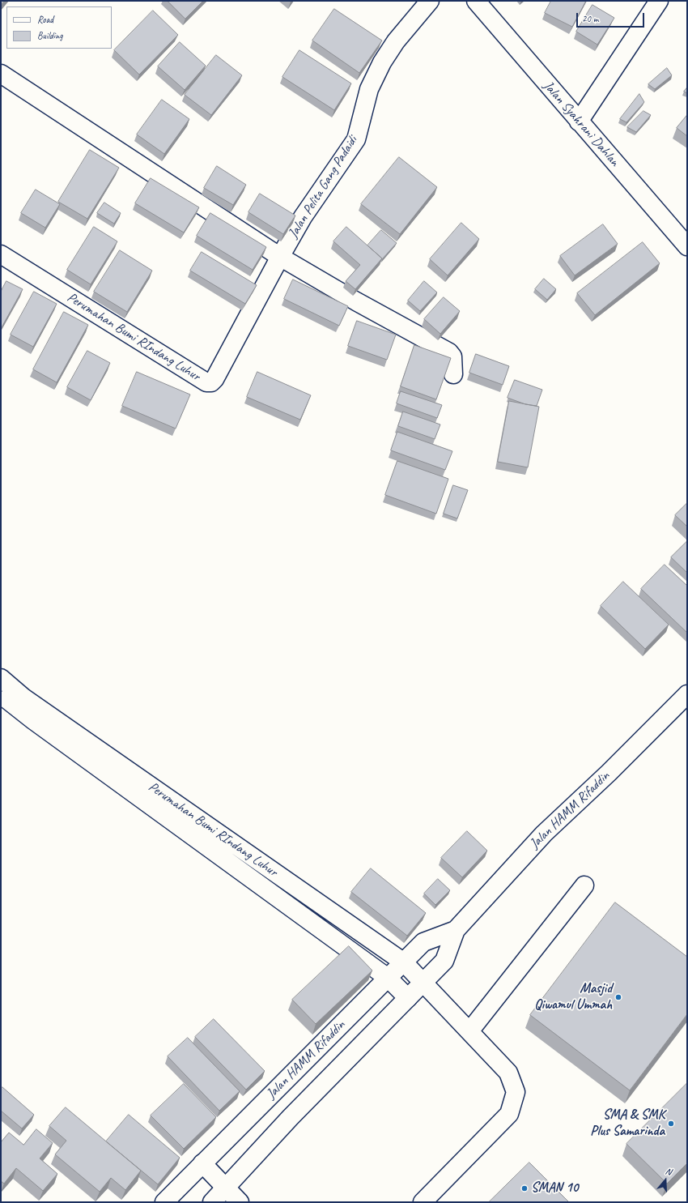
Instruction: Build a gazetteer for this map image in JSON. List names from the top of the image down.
{
  "streets": {
    "street": [
      "Jalan Syahrani Dahlan",
      "Jalan Pelita Gang Padaidi",
      "Perumahan Bumi RIndang Luhur",
      "Jalan HAMM Rifaddin"
    ]
  },
  "crossings": [
    ["Jalan Pelita Gang Padaidi", "Perumahan Bumi RIndang Luhur"],
    ["Perumahan Bumi RIndang Luhur", "Jalan HAMM Rifaddin"]
  ],
  "places": ["Masjid Qiwamul Ummah", "SMA & SMK Plus Samarinda", "SMAN 10"],
  "legend": ["Road", "Building"],
  "scale_bar": "20 m",
  "north": "top"
}
